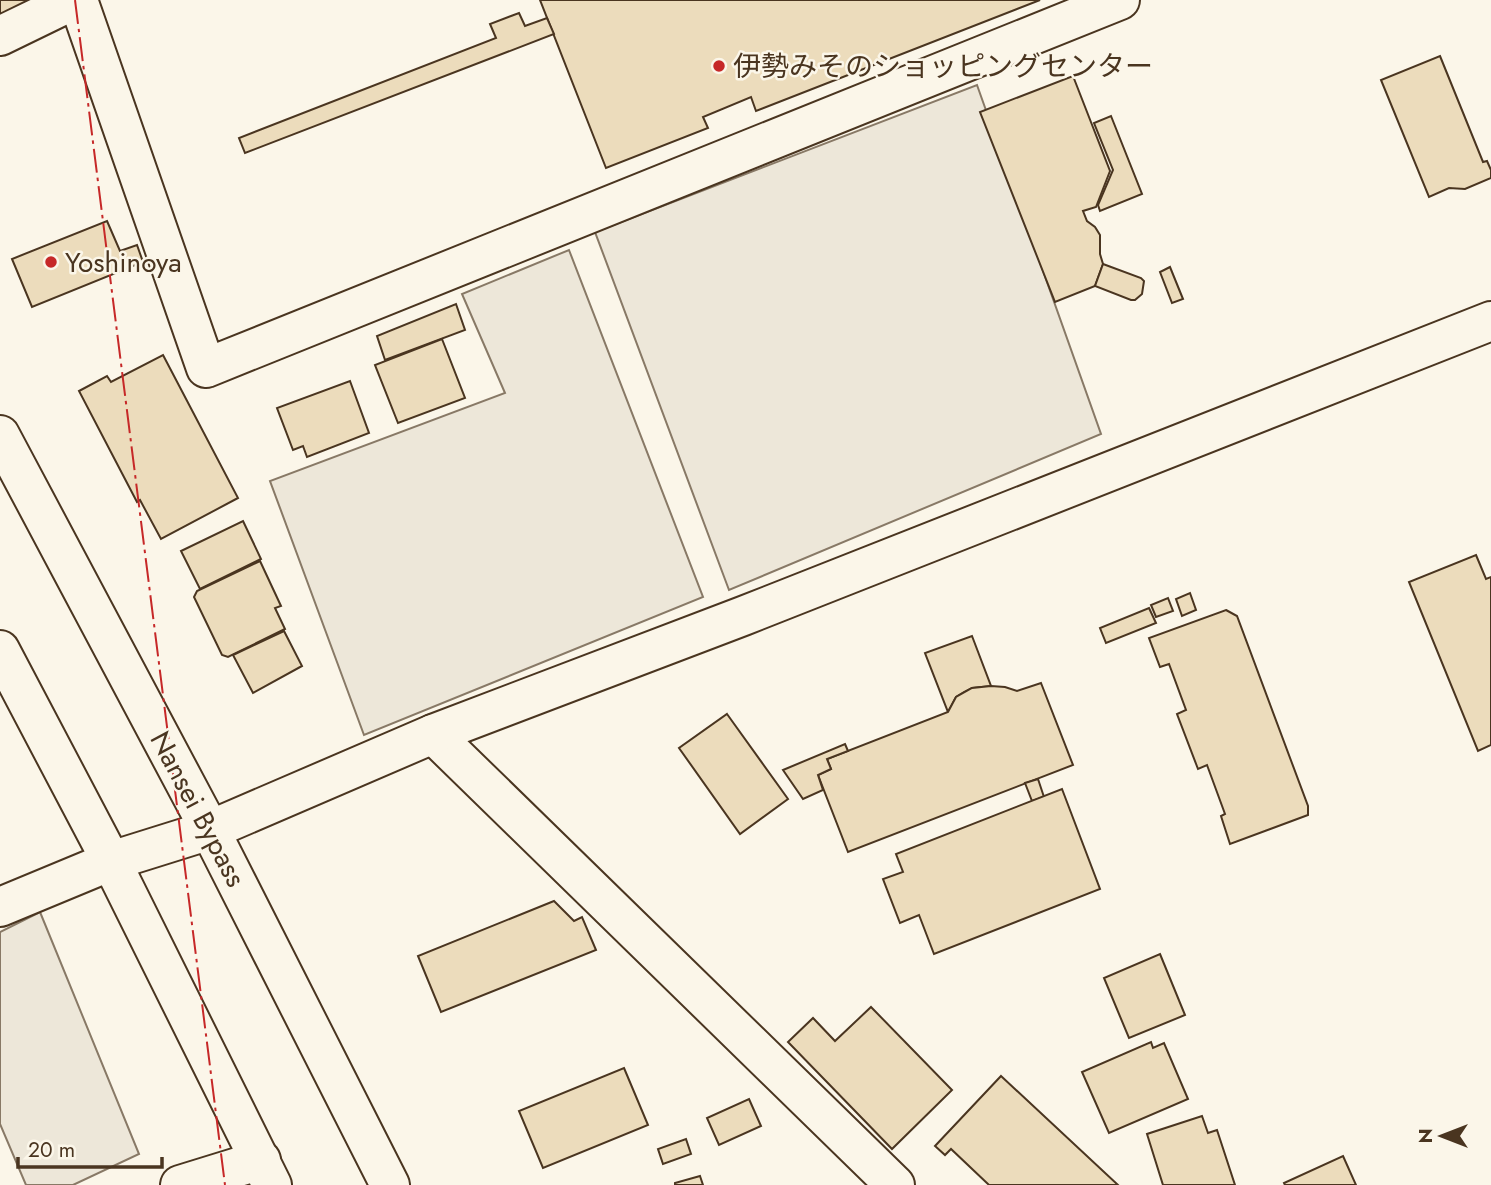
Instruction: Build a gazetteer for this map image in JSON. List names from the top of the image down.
{
  "streets": {
    "main road": ["Nansei Bypass"]
  },
  "places": ["伊勢みそのショッピングセンター", "Yoshinoya"],
  "scale_bar": "20 m",
  "north": "left"
}
